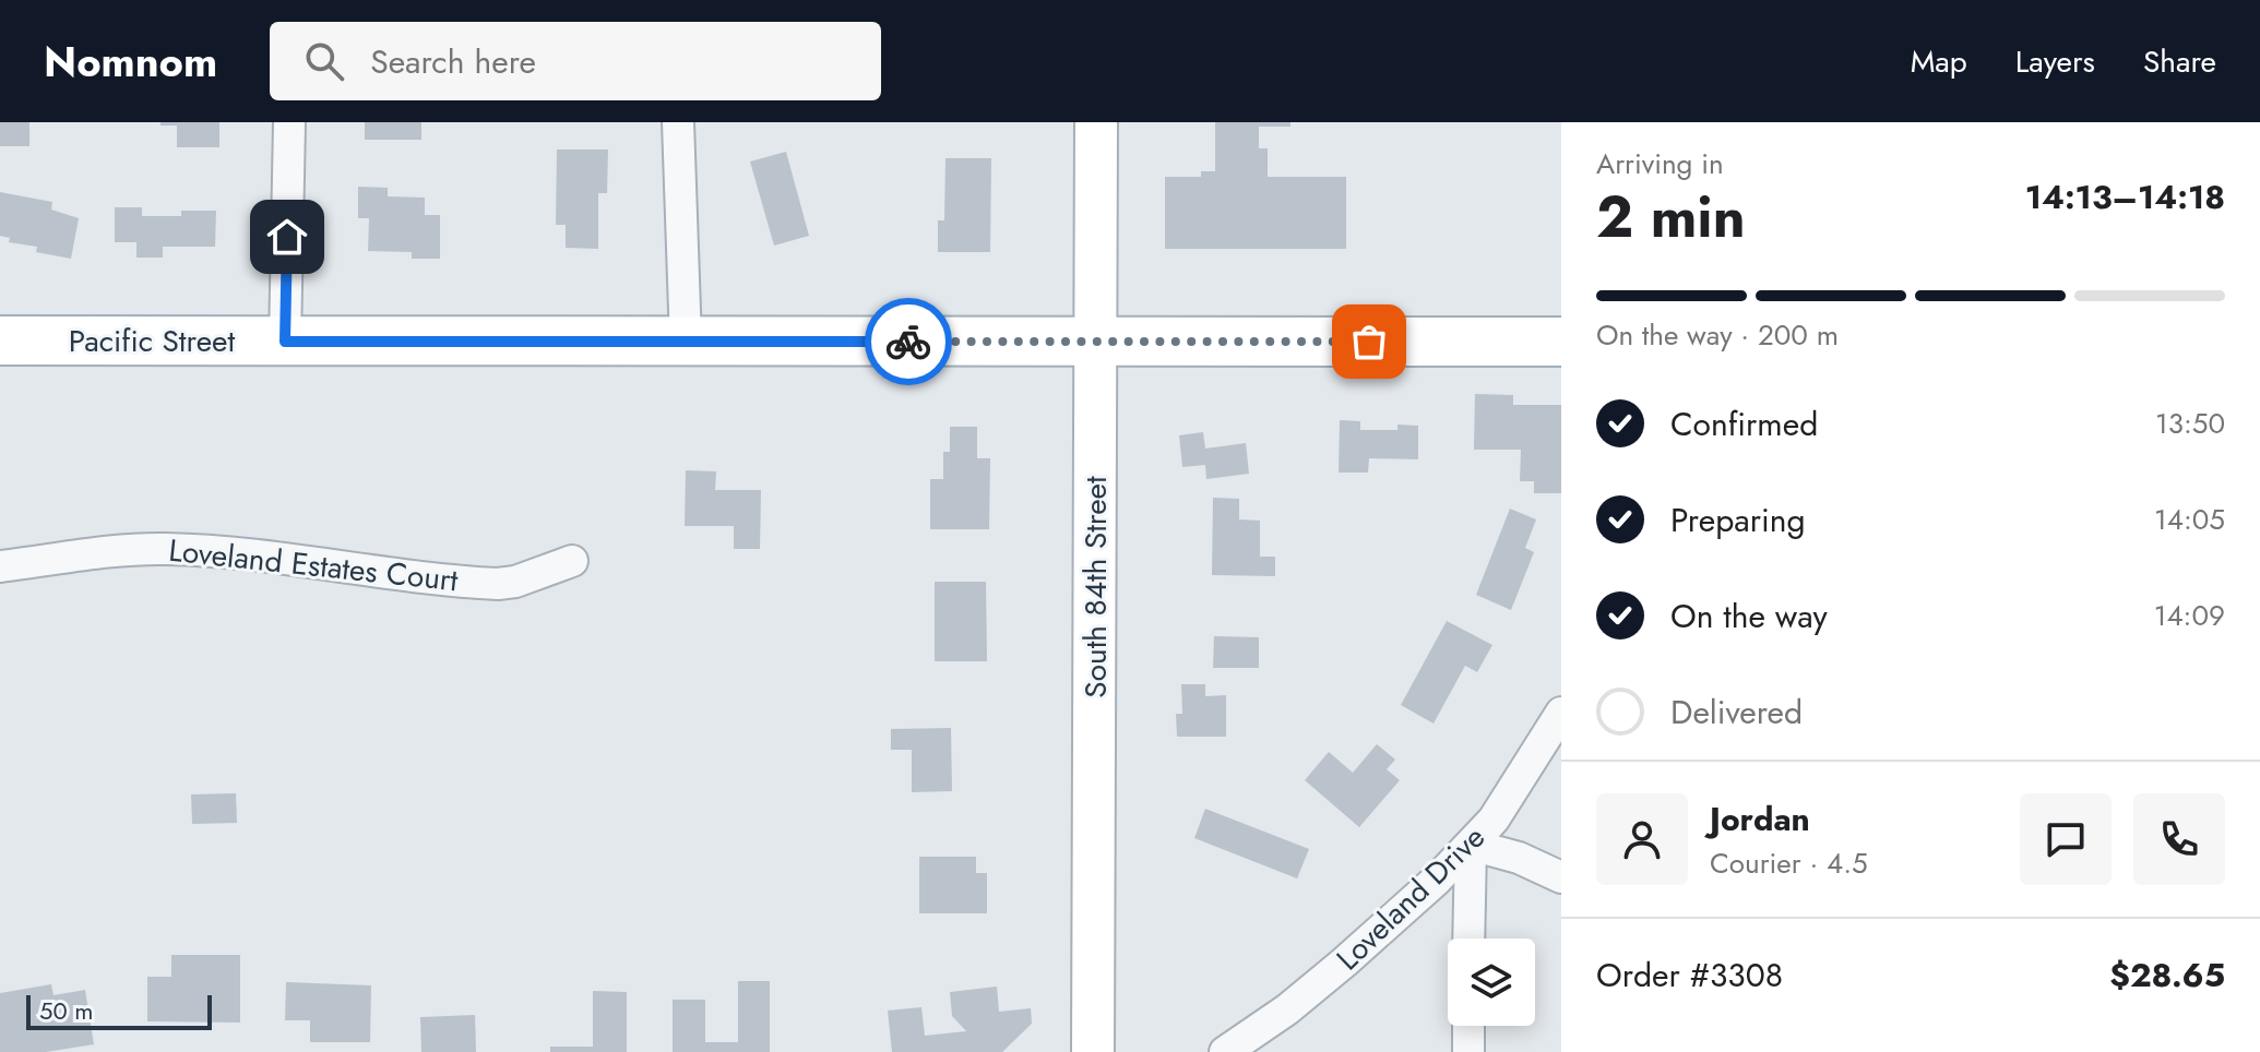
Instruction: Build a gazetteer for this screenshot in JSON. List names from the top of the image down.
{
  "streets": {
    "main road": ["Pacific Street", "South 84th Street"],
    "street": ["Loveland Estates Court", "Loveland Drive"]
  },
  "crossings": [
    ["Pacific Street", "South 84th Street"]
  ],
  "scale_bar": "50 m",
  "page": {
    "header": "Nomnom",
    "search": "Search here",
    "nav": ["Map", "Layers", "Share"],
    "heading": ["2 min", "Arriving in", "14:13–14:18"],
    "panel": [
      "Jordan",
      "Courier · 4.5",
      "Order #3308",
      "$28.65"
    ],
    "bar": "On the way · 200 m",
    "list": [
      ["Confirmed", "13:50"],
      ["Preparing", "14:05"],
      ["On the way", "14:09"],
      "Delivered"
    ],
    "scale": "50 m"
  }
}
